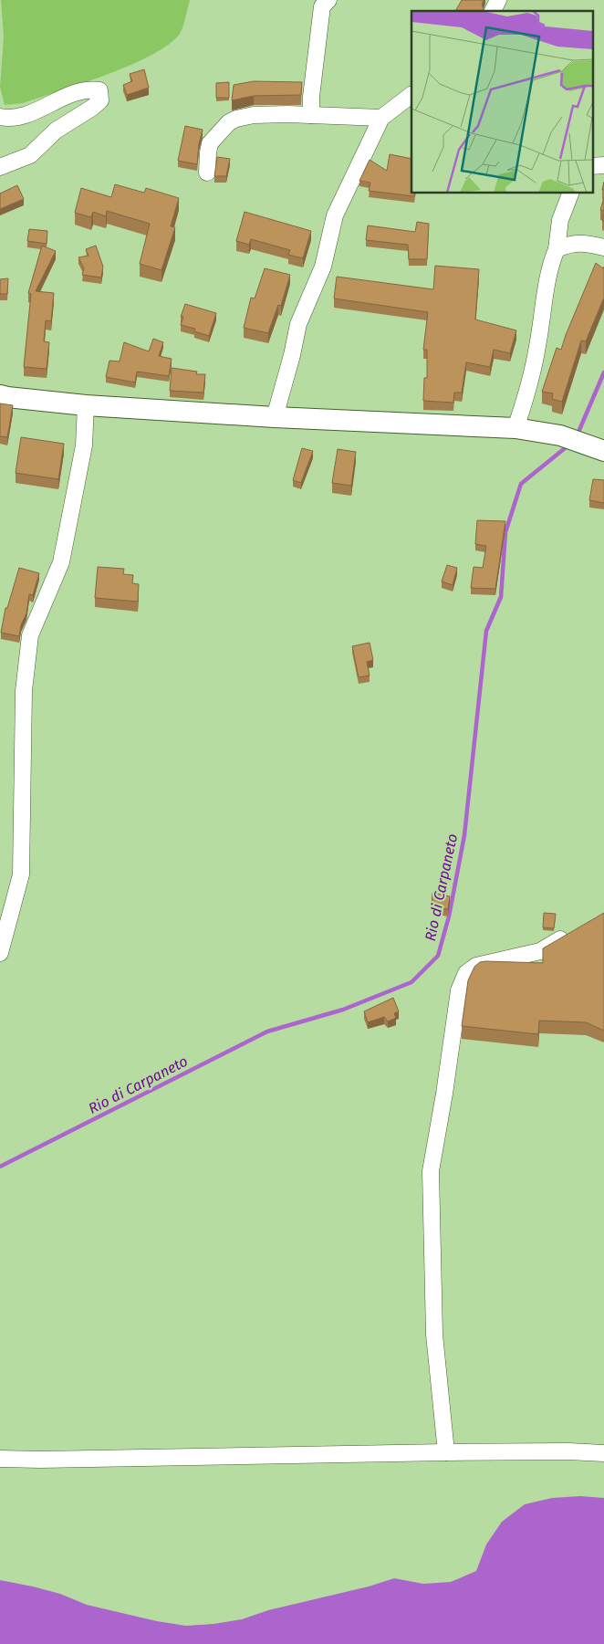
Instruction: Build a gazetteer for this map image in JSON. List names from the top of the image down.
{
  "water": ["Rio di Carpaneto"]
}
